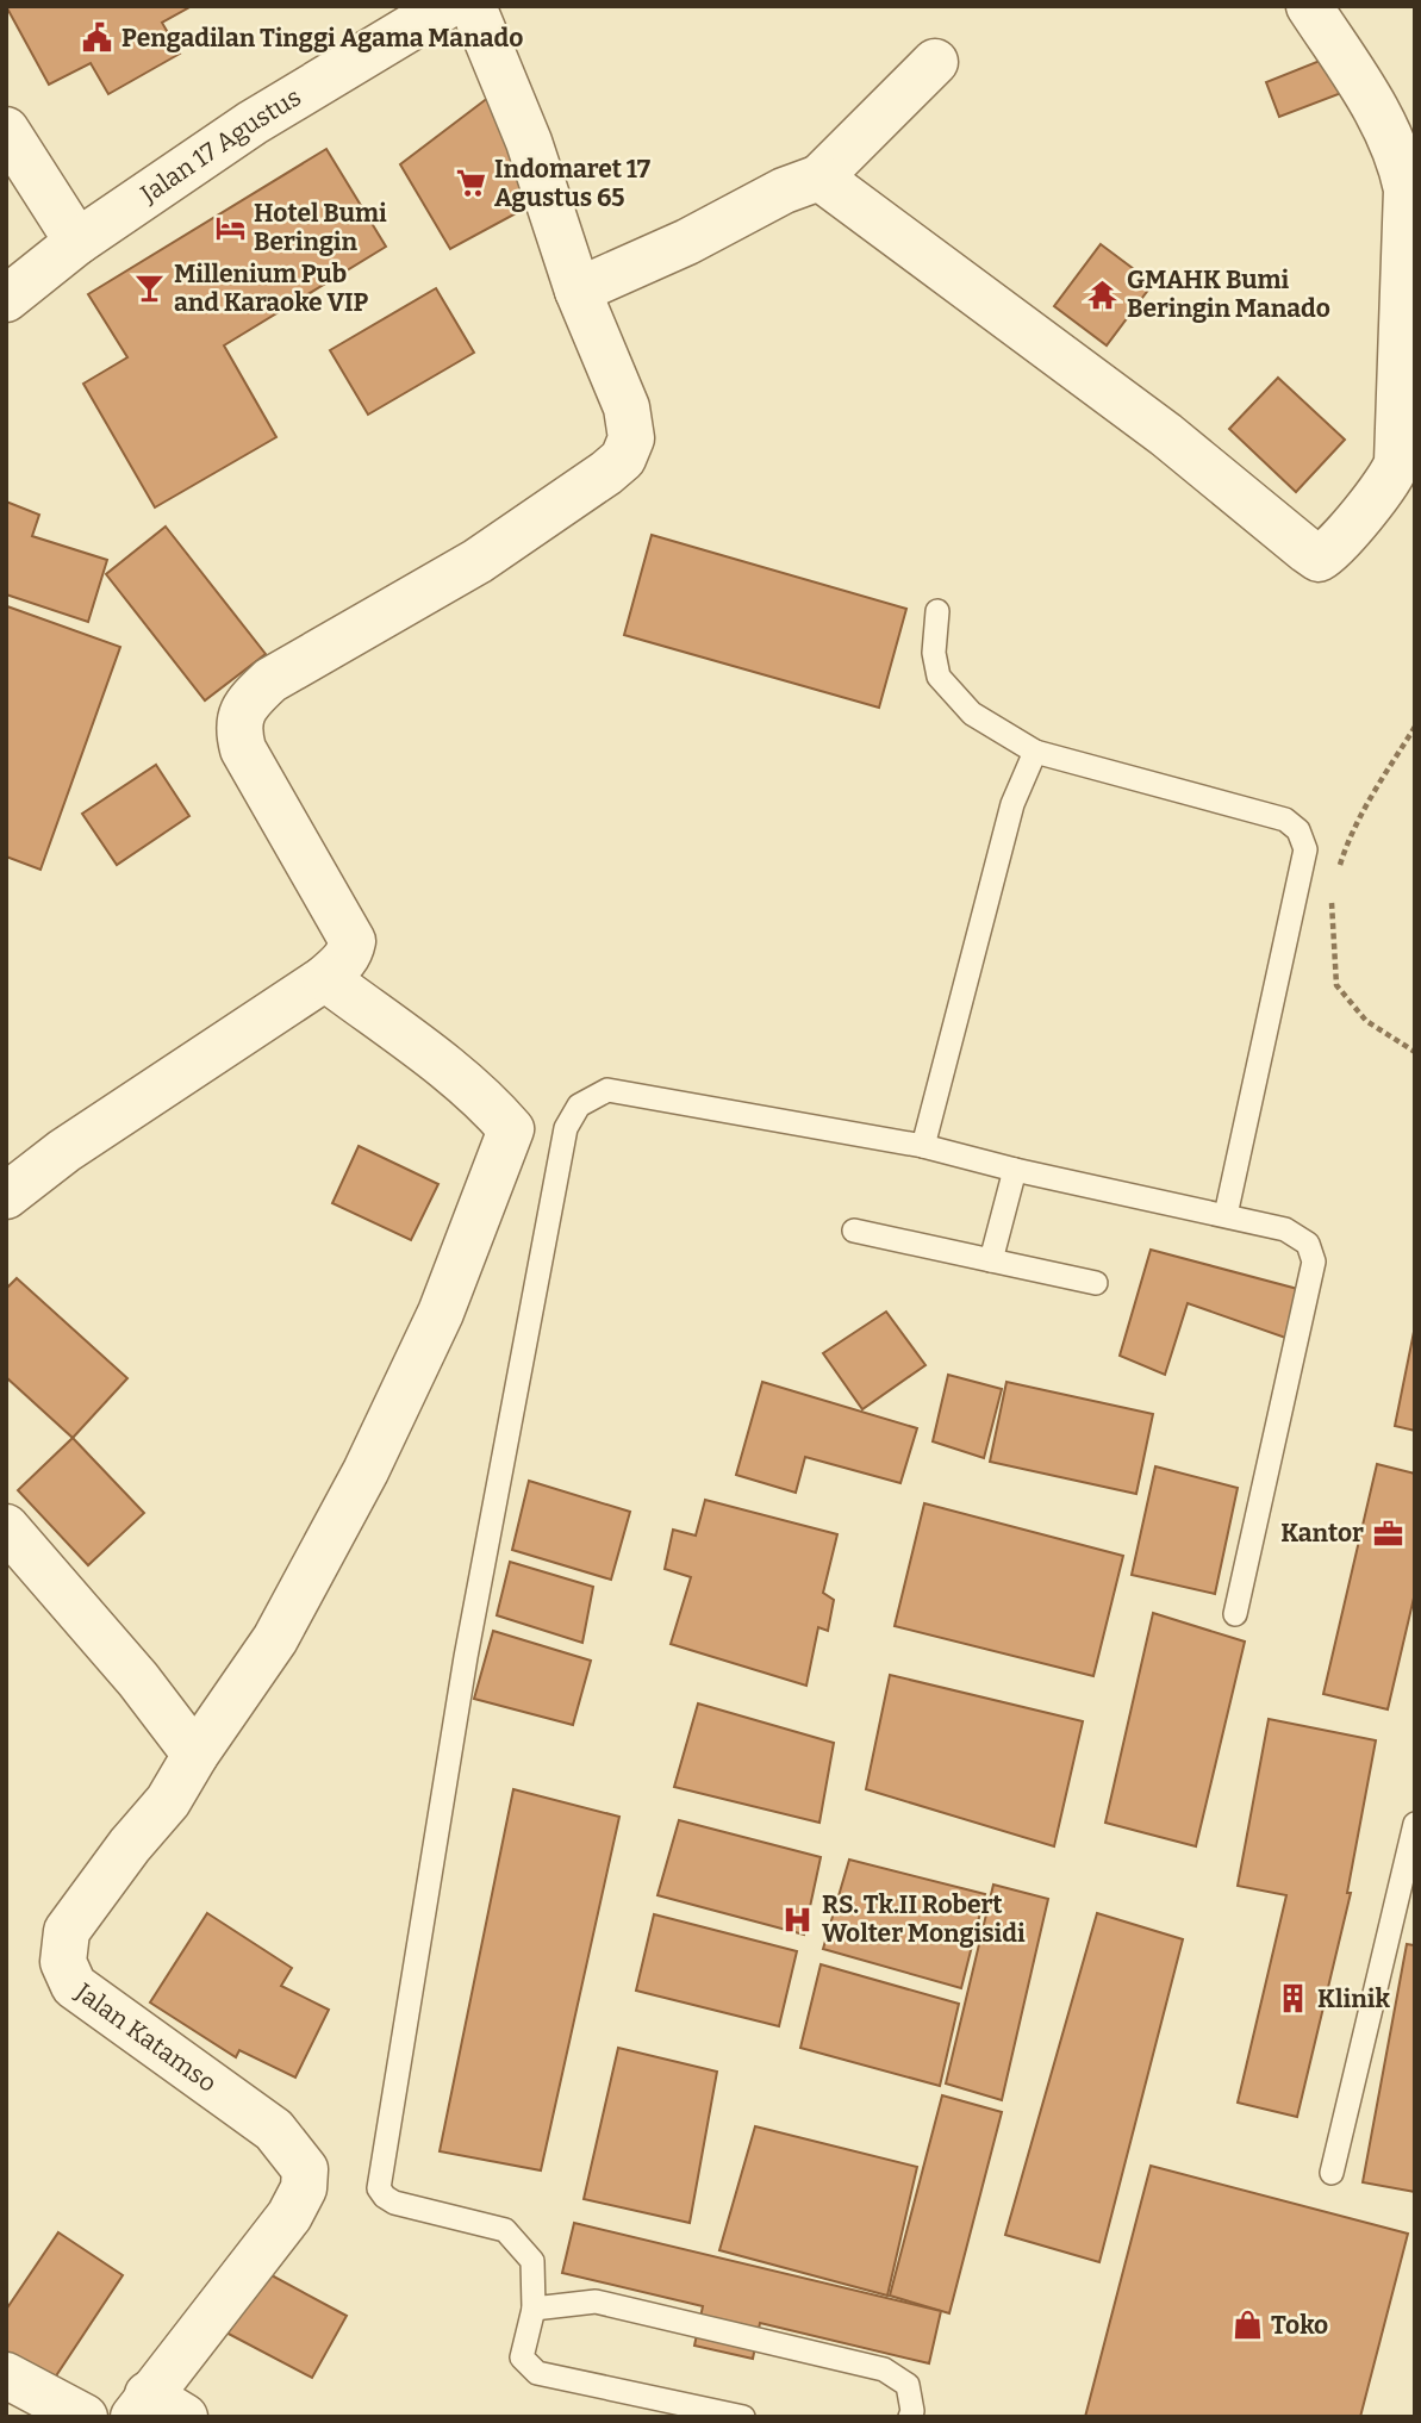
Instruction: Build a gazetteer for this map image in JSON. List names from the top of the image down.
{
  "streets": {
    "street": ["Jalan 17 Agustus", "Jalan Katamso"]
  },
  "places": {
    "public building": ["Pengadilan Tinggi Agama Manado"],
    "supermarket": ["Indomaret 17 Agustus 65"],
    "hotel": ["Hotel Bumi Beringin"],
    "bar": ["Millenium Pub and Karaoke VIP"],
    "temple": ["GMAHK Bumi Beringin Manado"],
    "office": ["Kantor"],
    "hospital": ["RS. Tk.II Robert Wolter Mongisidi"],
    "building": ["Klinik"],
    "shop": ["Toko"]
  }
}
